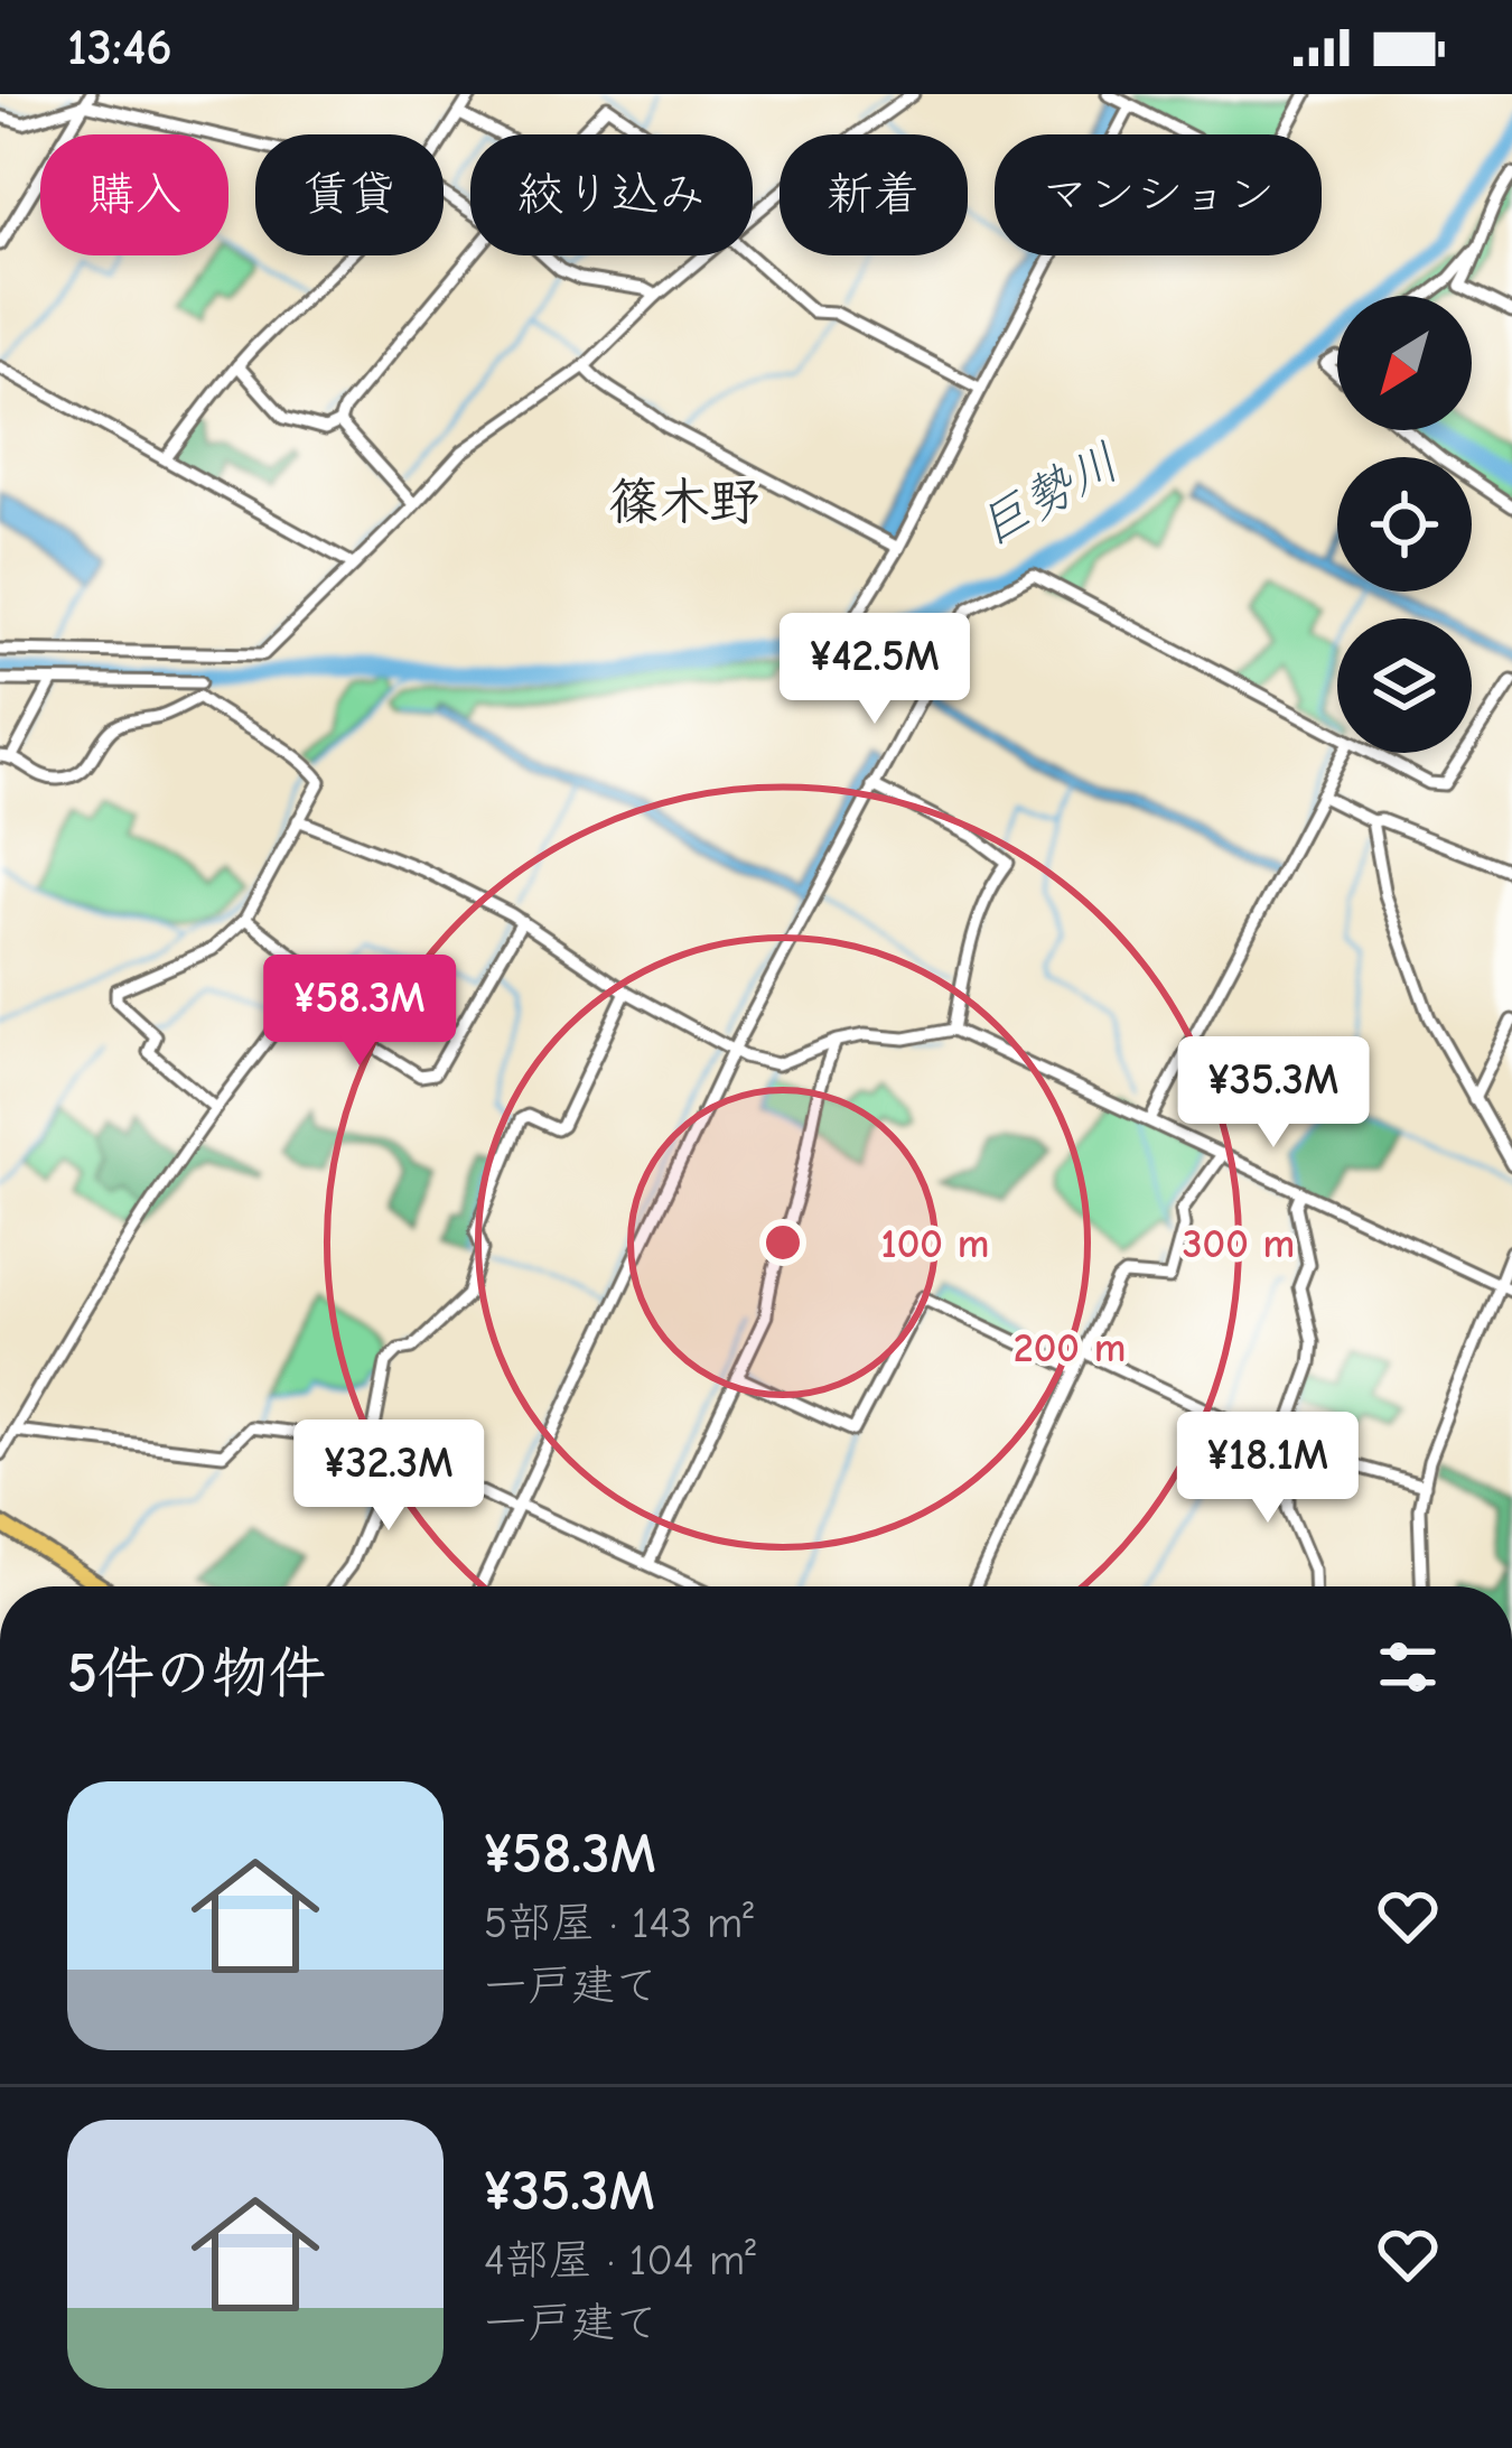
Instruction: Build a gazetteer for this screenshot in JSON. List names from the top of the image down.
{
  "districts": ["篠木野"],
  "water": ["巨勢川"],
  "north": "bottom left",
  "page": {
    "status": "13:46",
    "chip": [
      "購入",
      "賃貸",
      "絞り込み",
      "新着",
      "マンション"
    ],
    "price": [
      "¥42.5M",
      "¥58.3M",
      "¥35.3M",
      "¥18.1M",
      "¥32.3M"
    ],
    "heading": "5件の物件",
    "list": [
      {
        "name": "¥58.3M",
        "note": "5部屋 · 143 m² · 一戸建て"
      },
      {
        "name": "¥35.3M",
        "note": "4部屋 · 104 m² · 一戸建て"
      }
    ]
  },
  "rings": ["100 m", "300 m", "200 m"]
}
